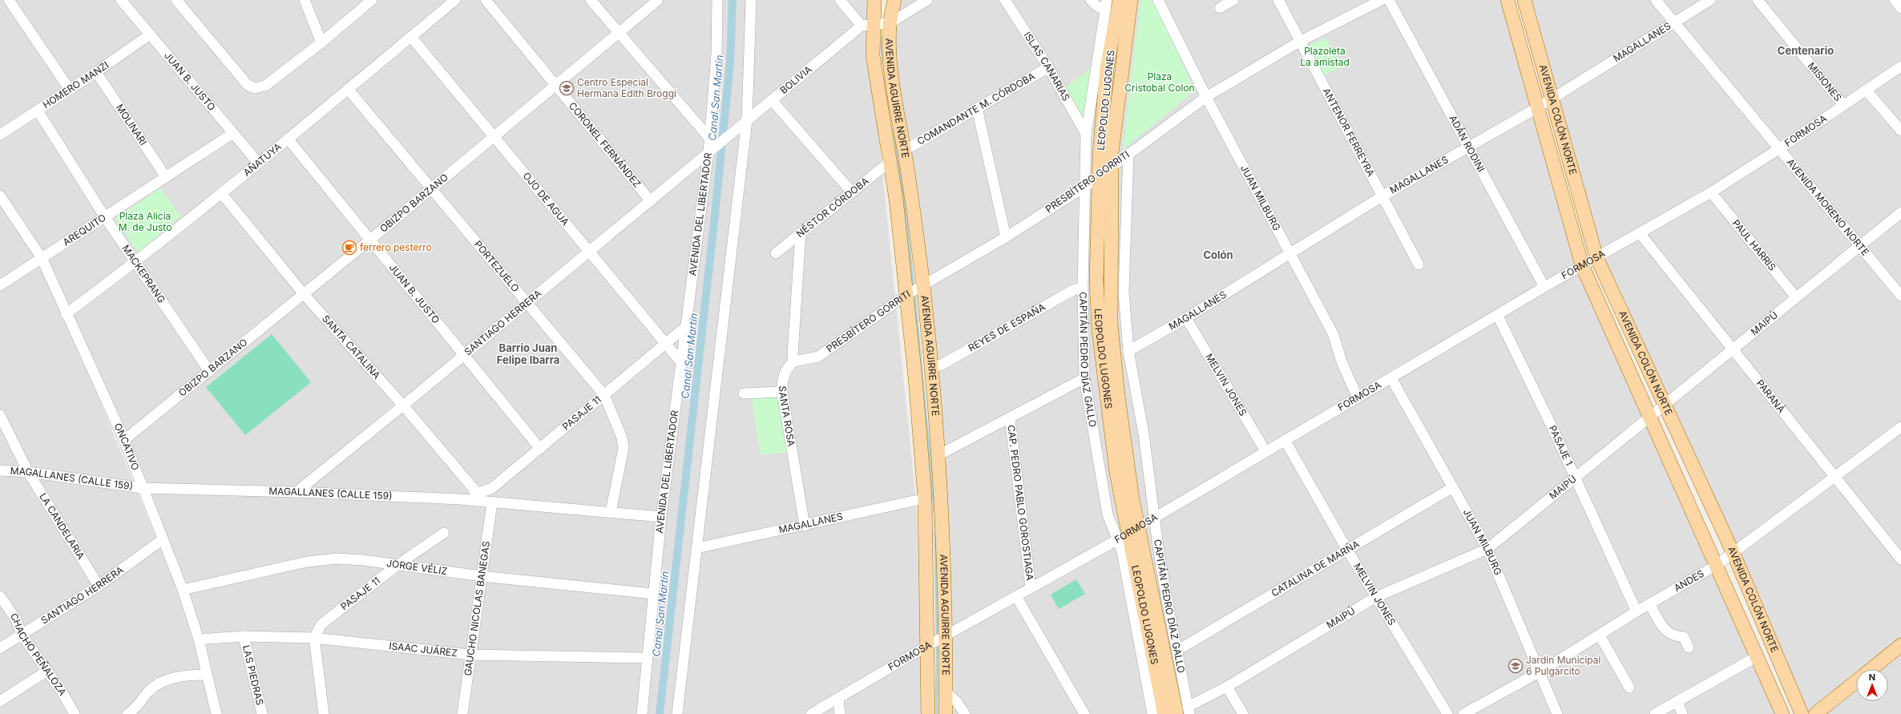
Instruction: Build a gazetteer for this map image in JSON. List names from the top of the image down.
{
  "streets": {
    "main road": ["AVENIDA AGUIRRE NORTE", "LEOPOLDO LUGONES", "AVENIDA COLÓN NORTE"],
    "street": [
      "MAGALLANES",
      "ISLAS CANARIAS",
      "BOLIVIA",
      "JUAN B. JUSTO",
      "MISIONES",
      "HOMERO MANZI",
      "COMANDANTE M. CÓRDOBA",
      "MOLINARI",
      "FORMOSA",
      "ANTENOR FERREYRA",
      "ADÁN RODINI",
      "CORONEL FERNÁNDEZ",
      "AÑATUYA",
      "PRESBÍTERO GORRITI",
      "JUAN MILBURG",
      "OJO DE AGUA",
      "OBIZPO BARZANO",
      "AVENIDA MORENO NORTE",
      "NÉSTOR CÓRDOBA",
      "AVENIDA DEL LIBERTADOR",
      "AREQUITO",
      "PAUL HARRIS",
      "PORTEZUELO",
      "MACKEPRANG",
      "SANTIAGO HERRERA",
      "MAIPÚ",
      "REYES DE ESPAÑA",
      "SANTA CATALINA",
      "CAPITÁN PEDRO DÍAZ GALLO",
      "MELVIN JONES",
      "PARANÁ",
      "PASAJE 11",
      "SANTA ROSA",
      "PASAJE 1",
      "ONCATIVO",
      "MAGALLANES (CALLE 159)",
      "CAP. PEDRO PABLO GOROSTIAGA",
      "LA CANDELARIA",
      "JORGE VÉLIZ",
      "CATALINA DE MARÑA",
      "ANDES",
      "GAUCHO NICOLAS BANEGAS",
      "ISAAC JUÁREZ",
      "CHACHO PEÑALOZA",
      "LAS PIEDRAS"
    ]
  },
  "crossings": [
    ["MAGALLANES", "AVENIDA AGUIRRE NORTE"],
    ["MAGALLANES", "AVENIDA COLÓN NORTE"],
    ["MAGALLANES", "ANTENOR FERREYRA"],
    ["MAGALLANES", "ADÁN RODINI"],
    ["MAGALLANES", "JUAN MILBURG"],
    ["MAGALLANES", "AVENIDA MORENO NORTE"],
    ["MAGALLANES", "CAPITÁN PEDRO DÍAZ GALLO"],
    ["MAGALLANES", "MELVIN JONES"],
    ["MAGALLANES", "SANTA ROSA"],
    ["ISLAS CANARIAS", "COMANDANTE M. CÓRDOBA"],
    ["ISLAS CANARIAS", "CAPITÁN PEDRO DÍAZ GALLO"],
    ["BOLIVIA", "AVENIDA AGUIRRE NORTE"],
    ["BOLIVIA", "AVENIDA DEL LIBERTADOR"],
    ["BOLIVIA", "SANTIAGO HERRERA"],
    ["JUAN B. JUSTO", "HOMERO MANZI"],
    ["JUAN B. JUSTO", "AÑATUYA"],
    ["JUAN B. JUSTO", "OBIZPO BARZANO"],
    ["JUAN B. JUSTO", "AREQUITO"],
    ["JUAN B. JUSTO", "SANTIAGO HERRERA"],
    ["JUAN B. JUSTO", "PASAJE 11"],
    ["MISIONES", "FORMOSA"],
    ["HOMERO MANZI", "MOLINARI"],
    ["HOMERO MANZI", "MACKEPRANG"],
    ["AVENIDA AGUIRRE NORTE", "COMANDANTE M. CÓRDOBA"],
    ["AVENIDA AGUIRRE NORTE", "FORMOSA"],
    ["AVENIDA AGUIRRE NORTE", "PRESBÍTERO GORRITI"],
    ["AVENIDA AGUIRRE NORTE", "NÉSTOR CÓRDOBA"],
    ["AVENIDA AGUIRRE NORTE", "REYES DE ESPAÑA"],
    ["LEOPOLDO LUGONES", "FORMOSA"],
    ["LEOPOLDO LUGONES", "PRESBÍTERO GORRITI"],
    ["LEOPOLDO LUGONES", "CAPITÁN PEDRO DÍAZ GALLO"],
    ["AVENIDA COLÓN NORTE", "FORMOSA"],
    ["AVENIDA COLÓN NORTE", "MAIPÚ"],
    ["AVENIDA COLÓN NORTE", "ANDES"],
    ["MOLINARI", "AREQUITO"],
    ["FORMOSA", "ADÁN RODINI"],
    ["FORMOSA", "JUAN MILBURG"],
    ["FORMOSA", "AVENIDA MORENO NORTE"],
    ["FORMOSA", "PAUL HARRIS"],
    ["FORMOSA", "CAPITÁN PEDRO DÍAZ GALLO"],
    ["FORMOSA", "MELVIN JONES"],
    ["FORMOSA", "PARANÁ"],
    ["FORMOSA", "PASAJE 1"],
    ["FORMOSA", "CAP. PEDRO PABLO GOROSTIAGA"],
    ["ANTENOR FERREYRA", "PRESBÍTERO GORRITI"],
    ["CORONEL FERNÁNDEZ", "OBIZPO BARZANO"],
    ["CORONEL FERNÁNDEZ", "SANTIAGO HERRERA"],
    ["AÑATUYA", "OJO DE AGUA"],
    ["AÑATUYA", "PORTEZUELO"],
    ["AÑATUYA", "MACKEPRANG"],
    ["AÑATUYA", "SANTA CATALINA"],
    ["AÑATUYA", "ONCATIVO"],
    ["PRESBÍTERO GORRITI", "JUAN MILBURG"],
    ["PRESBÍTERO GORRITI", "CAPITÁN PEDRO DÍAZ GALLO"],
    ["PRESBÍTERO GORRITI", "SANTA ROSA"],
    ["JUAN MILBURG", "MAIPÚ"],
    ["JUAN MILBURG", "CATALINA DE MARÑA"],
    ["JUAN MILBURG", "ANDES"],
    ["OJO DE AGUA", "OBIZPO BARZANO"],
    ["OJO DE AGUA", "AVENIDA DEL LIBERTADOR"],
    ["OJO DE AGUA", "SANTIAGO HERRERA"],
    ["OJO DE AGUA", "PASAJE 11"],
    ["OBIZPO BARZANO", "PORTEZUELO"],
    ["OBIZPO BARZANO", "MACKEPRANG"],
    ["OBIZPO BARZANO", "SANTA CATALINA"],
    ["OBIZPO BARZANO", "ONCATIVO"],
    ["AVENIDA MORENO NORTE", "MAIPÚ"],
    ["AVENIDA DEL LIBERTADOR", "SANTIAGO HERRERA"],
    ["AVENIDA DEL LIBERTADOR", "PASAJE 11"],
    ["AVENIDA DEL LIBERTADOR", "MAGALLANES (CALLE 159)"],
    ["AVENIDA DEL LIBERTADOR", "JORGE VÉLIZ"],
    ["AVENIDA DEL LIBERTADOR", "ISAAC JUÁREZ"],
    ["AREQUITO", "MACKEPRANG"],
    ["AREQUITO", "ONCATIVO"],
    ["PAUL HARRIS", "MAIPÚ"],
    ["PORTEZUELO", "SANTIAGO HERRERA"],
    ["PORTEZUELO", "PASAJE 11"],
    ["PORTEZUELO", "MAGALLANES (CALLE 159)"],
    ["SANTIAGO HERRERA", "SANTA CATALINA"],
    ["SANTIAGO HERRERA", "ONCATIVO"],
    ["SANTIAGO HERRERA", "MAGALLANES (CALLE 159)"],
    ["SANTIAGO HERRERA", "LA CANDELARIA"],
    ["SANTIAGO HERRERA", "CHACHO PEÑALOZA"],
    ["MAIPÚ", "CAPITÁN PEDRO DÍAZ GALLO"],
    ["MAIPÚ", "MELVIN JONES"],
    ["MAIPÚ", "PARANÁ"],
    ["MAIPÚ", "PASAJE 1"],
    ["REYES DE ESPAÑA", "CAPITÁN PEDRO DÍAZ GALLO"],
    ["SANTA CATALINA", "PASAJE 11"],
    ["SANTA CATALINA", "MAGALLANES (CALLE 159)"],
    ["CAPITÁN PEDRO DÍAZ GALLO", "CATALINA DE MARÑA"],
    ["MELVIN JONES", "CATALINA DE MARÑA"],
    ["PARANÁ", "ANDES"],
    ["PASAJE 11", "MAGALLANES (CALLE 159)"],
    ["PASAJE 11", "JORGE VÉLIZ"],
    ["PASAJE 11", "ISAAC JUÁREZ"],
    ["PASAJE 1", "ANDES"],
    ["ONCATIVO", "MAGALLANES (CALLE 159)"],
    ["ONCATIVO", "JORGE VÉLIZ"],
    ["ONCATIVO", "ISAAC JUÁREZ"],
    ["MAGALLANES (CALLE 159)", "LA CANDELARIA"],
    ["MAGALLANES (CALLE 159)", "GAUCHO NICOLAS BANEGAS"],
    ["JORGE VÉLIZ", "GAUCHO NICOLAS BANEGAS"],
    ["GAUCHO NICOLAS BANEGAS", "ISAAC JUÁREZ"],
    ["ISAAC JUÁREZ", "LAS PIEDRAS"]
  ],
  "districts": ["Centenario", "Colón", "Barrio Juan Felipe Ibarra"],
  "water": ["Canal San Martín"],
  "parks": ["Plazoleta La amistad", "Plaza Cristobal Colon", "Plaza Alicia M. de Justo"],
  "places": {
    "school or university": ["Centro Especial Hermana Edith Broggi", "Jardín Municipal 6 Pulgarcito"],
    "cafe": ["ferrero pesterro"]
  },
  "north": "top"
}
